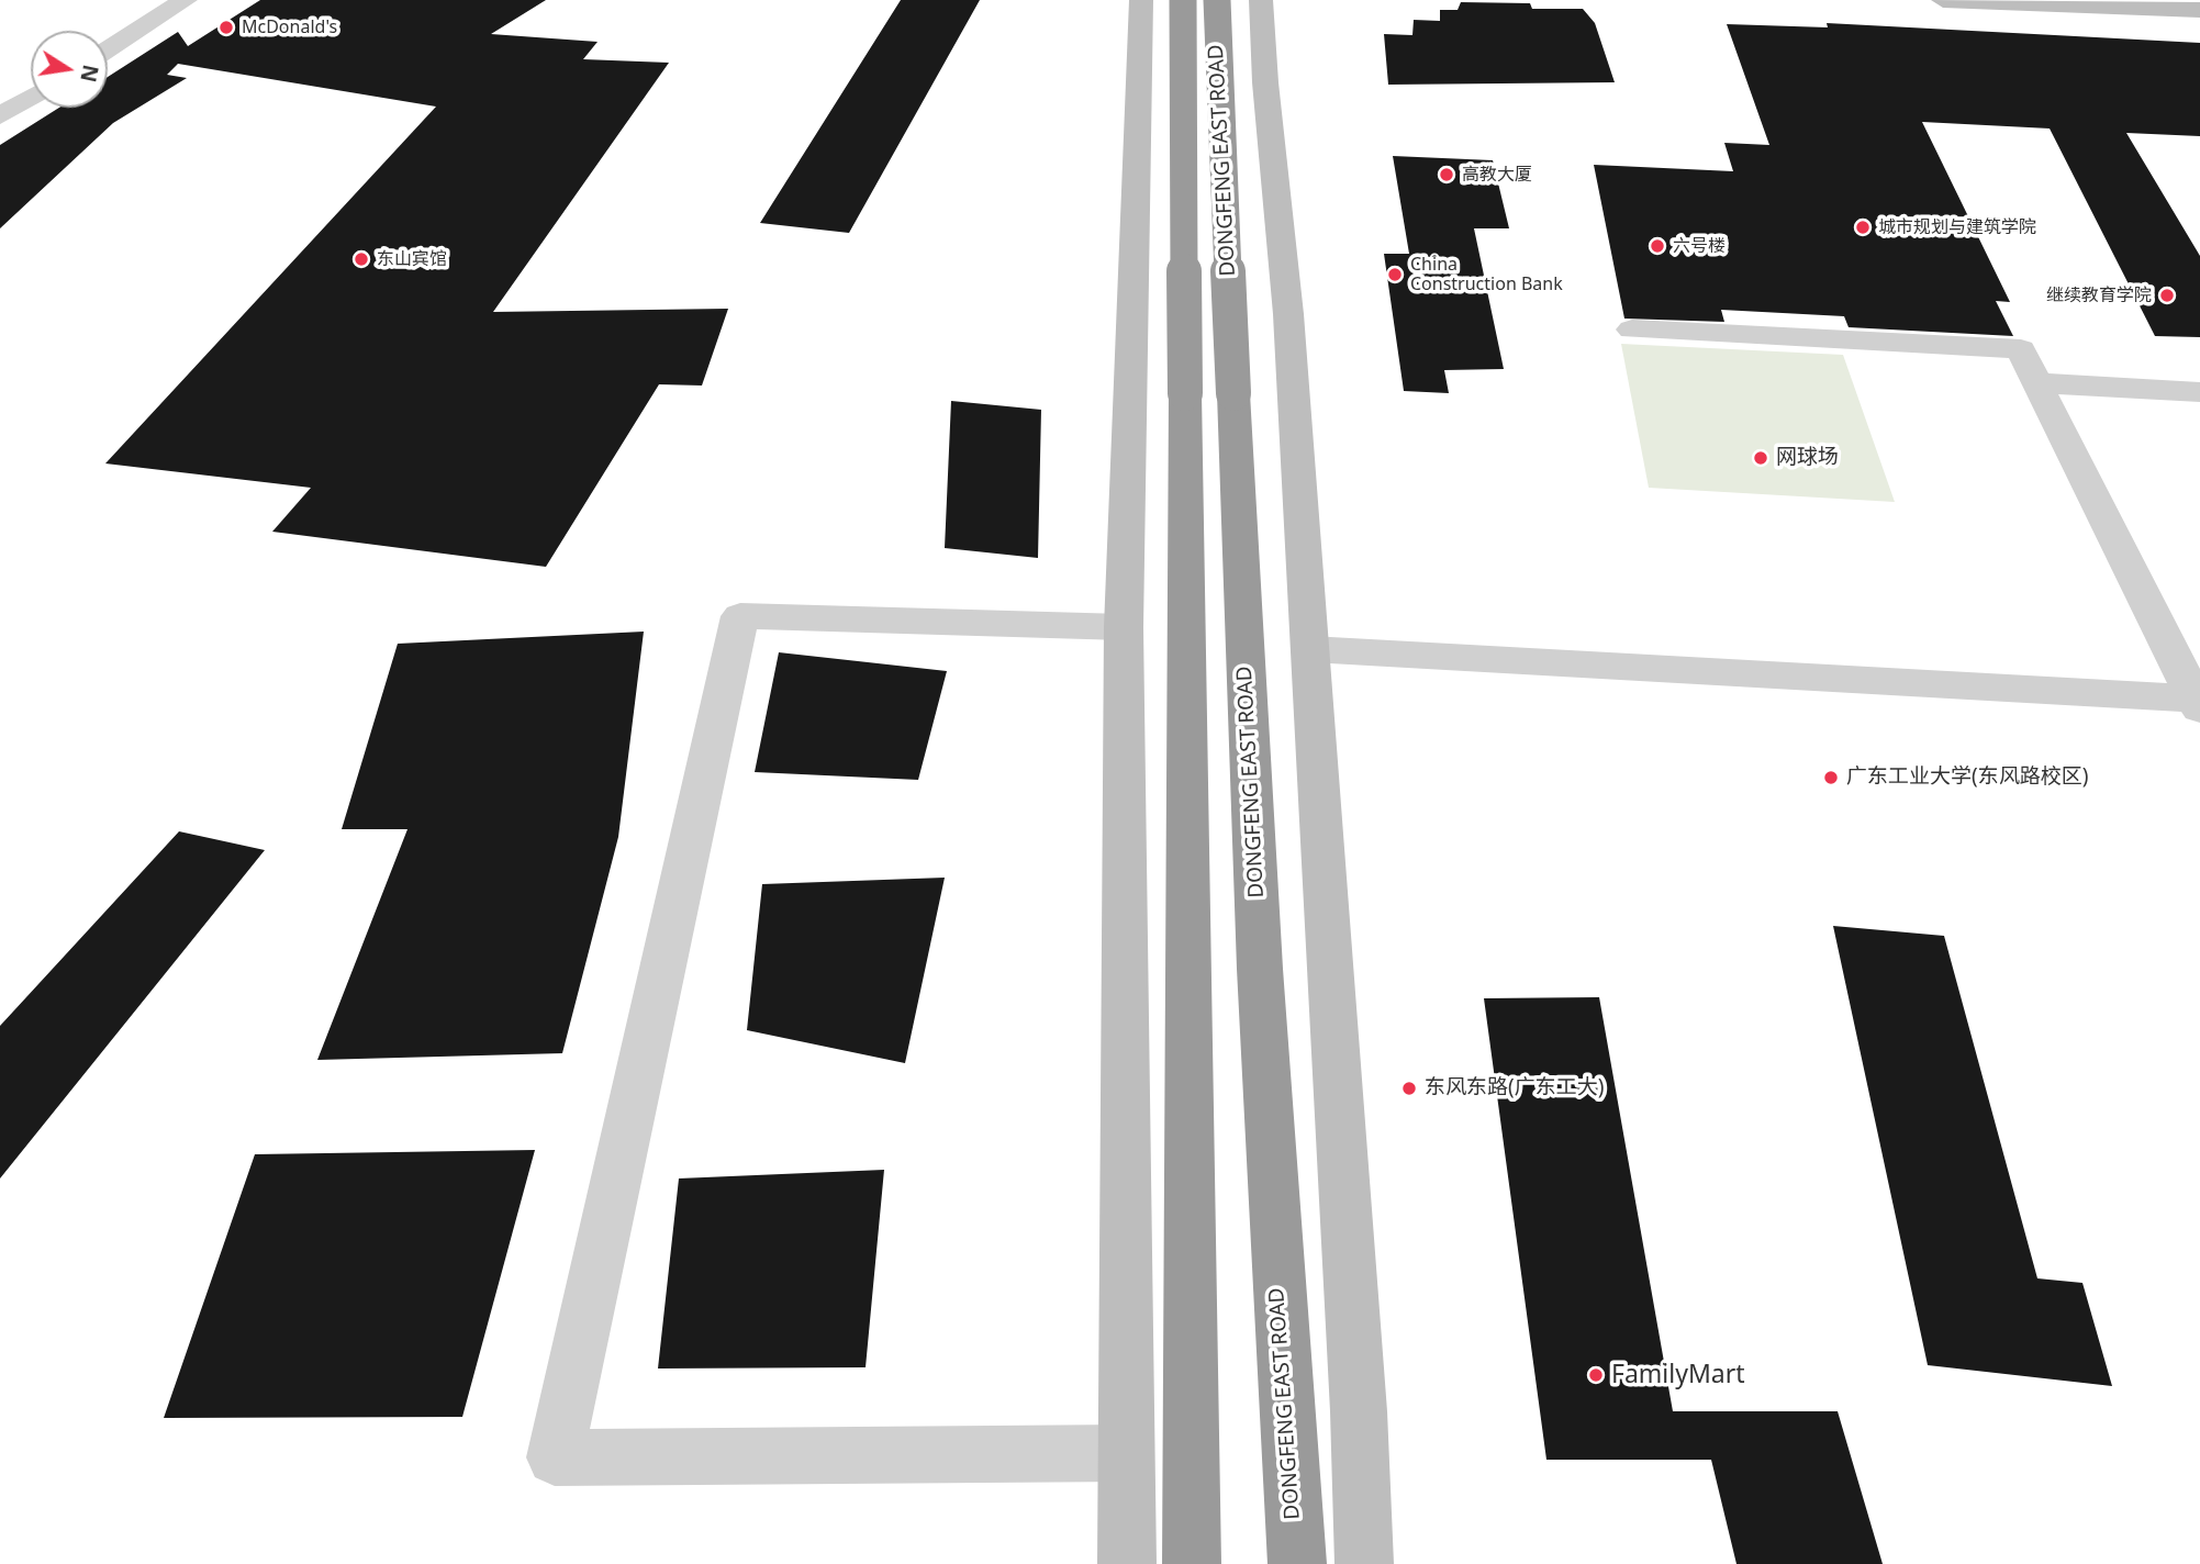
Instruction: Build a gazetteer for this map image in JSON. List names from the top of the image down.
{
  "streets": {
    "highway": ["DONGFENG EAST ROAD"]
  },
  "places": [
    "McDonald's",
    "高教大厦",
    "城市规划与建筑学院",
    "六号楼",
    "东山宾馆",
    "China Construction Bank",
    "继续教育学院",
    "网球场",
    "广东工业大学(东风路校区)",
    "东风东路(广东工大)",
    "FamilyMart"
  ],
  "north": "right"
}
